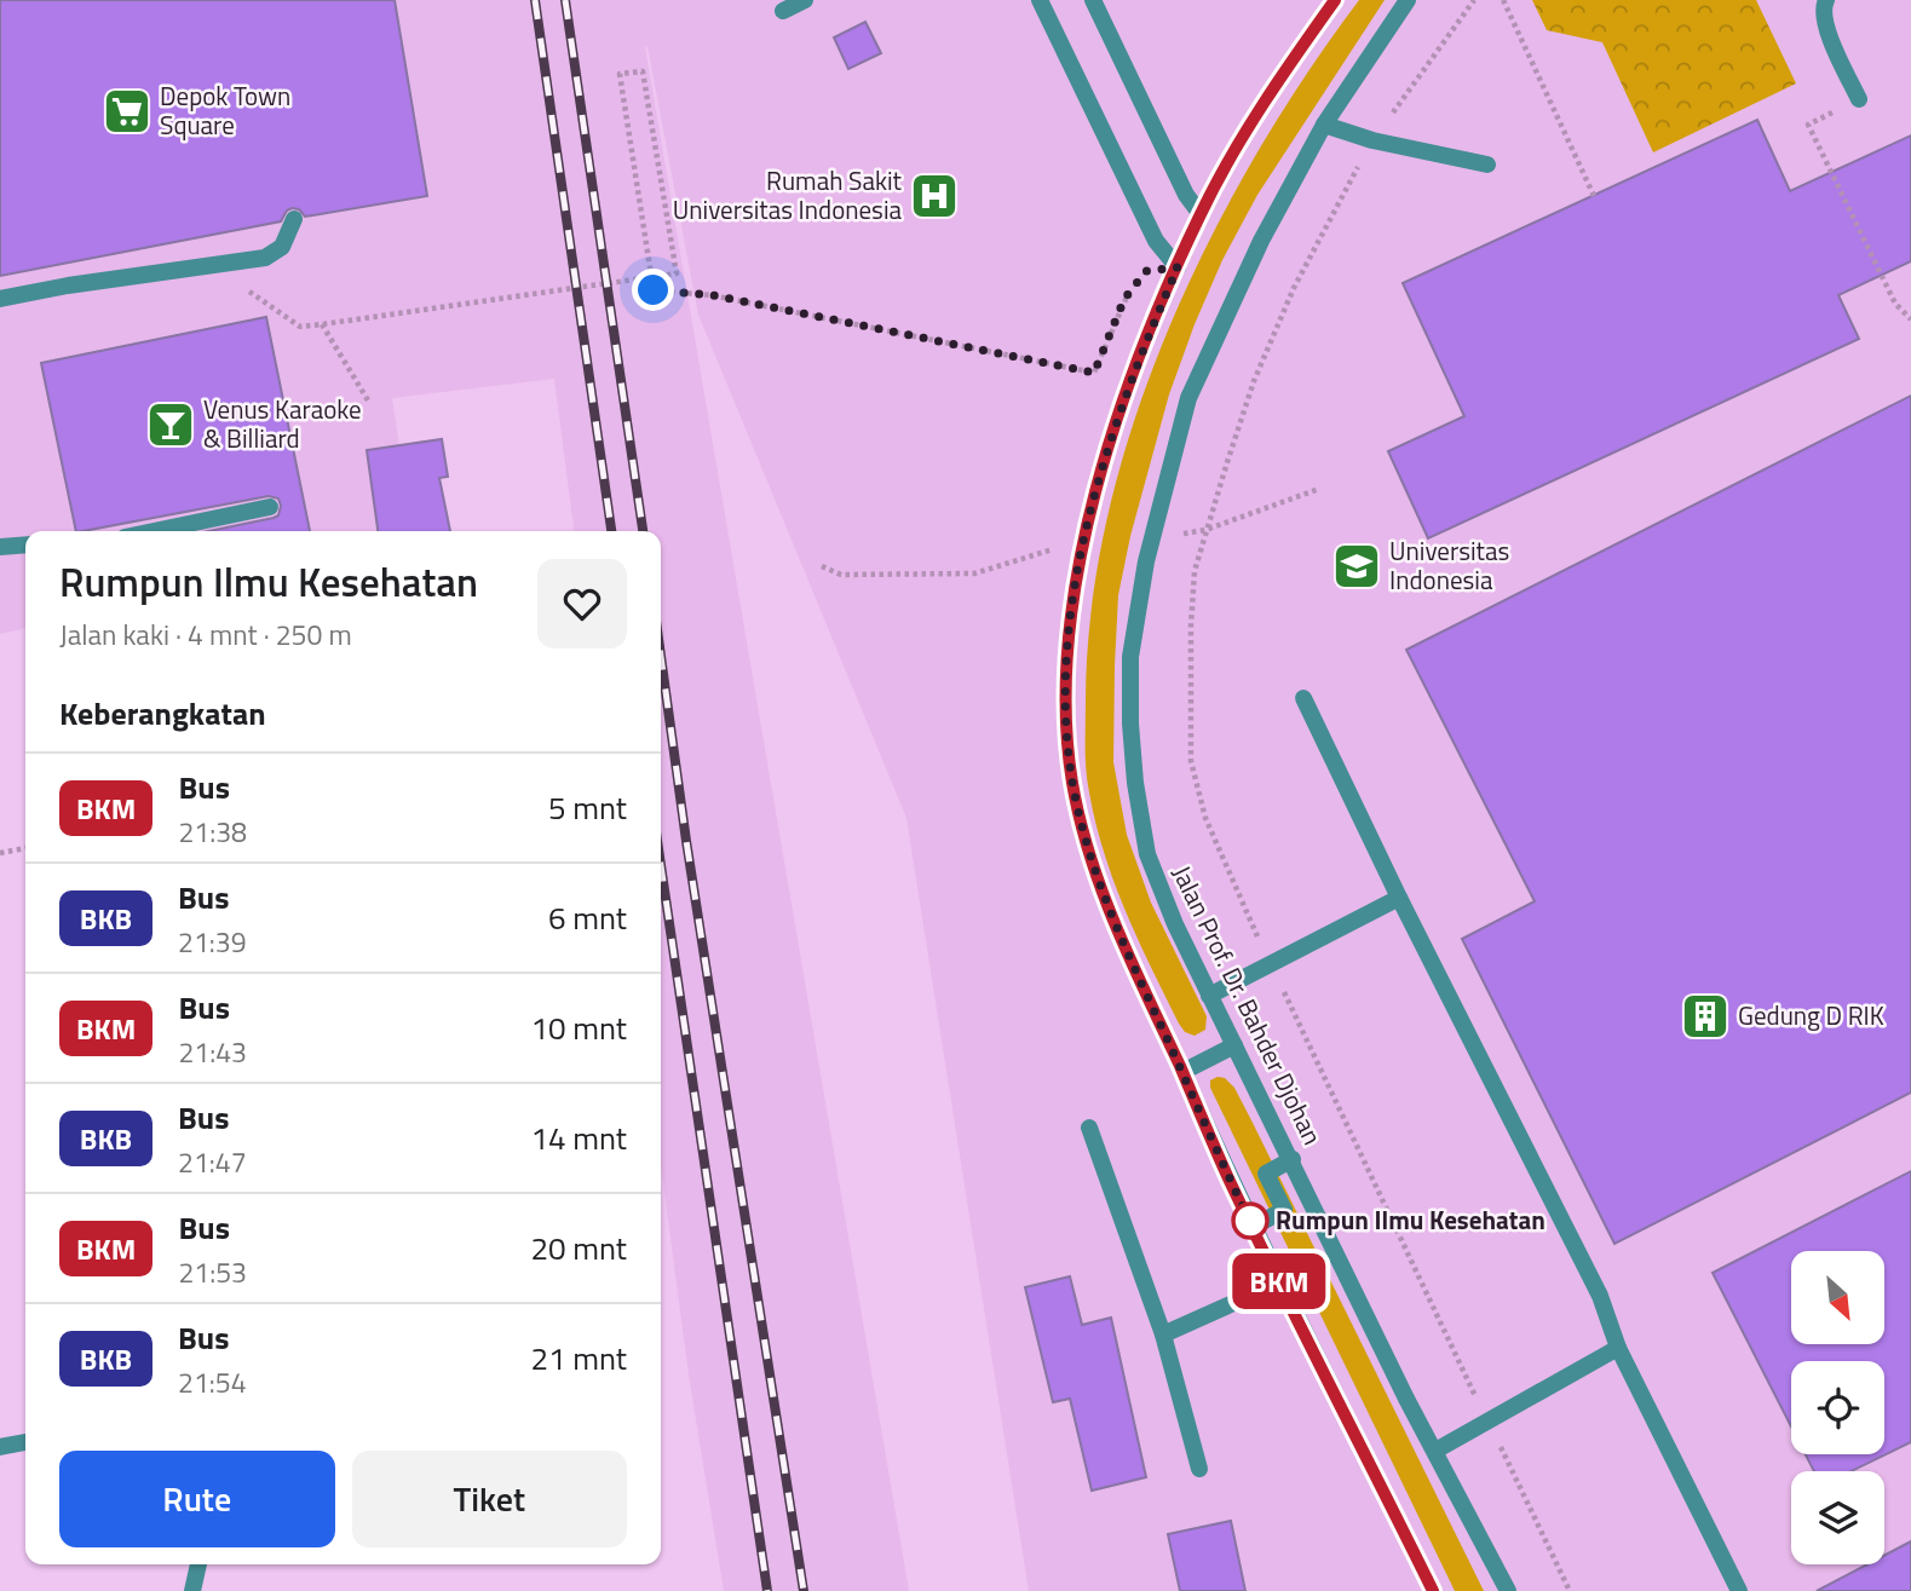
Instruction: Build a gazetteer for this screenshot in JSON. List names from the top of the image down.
{
  "streets": {
    "street": ["Jalan Prof. Dr. Bahder Djohan"]
  },
  "places": {
    "supermarket": ["Depok Town Square"],
    "hospital": ["Rumah Sakit Universitas Indonesia"],
    "bar": ["Venus Karaoke & Billiard"],
    "school or university": ["Universitas Indonesia"],
    "building": ["Gedung D RIK"],
    "other": ["Rumpun Ilmu Kesehatan"]
  },
  "lines": ["bus line BKM"],
  "north": "bottom right",
  "page": {
    "on_map": "BKM",
    "heading": [
      ["Rumpun Ilmu Kesehatan", "Jalan kaki · 4 mnt · 250 m"],
      "Keberangkatan"
    ],
    "list": [
      {
        "mark": "BKM",
        "name": "Bus",
        "note": "21:38",
        "value": "5 mnt"
      },
      {
        "mark": "BKB",
        "name": "Bus",
        "note": "21:39",
        "value": "6 mnt"
      },
      {
        "mark": "BKM",
        "name": "Bus",
        "note": "21:43",
        "value": "10 mnt"
      },
      {
        "mark": "BKB",
        "name": "Bus",
        "note": "21:47",
        "value": "14 mnt"
      },
      {
        "mark": "BKM",
        "name": "Bus",
        "note": "21:53",
        "value": "20 mnt"
      },
      {
        "mark": "BKB",
        "name": "Bus",
        "note": "21:54",
        "value": "21 mnt"
      }
    ],
    "buttons": ["Rute", "Tiket"]
  }
}
